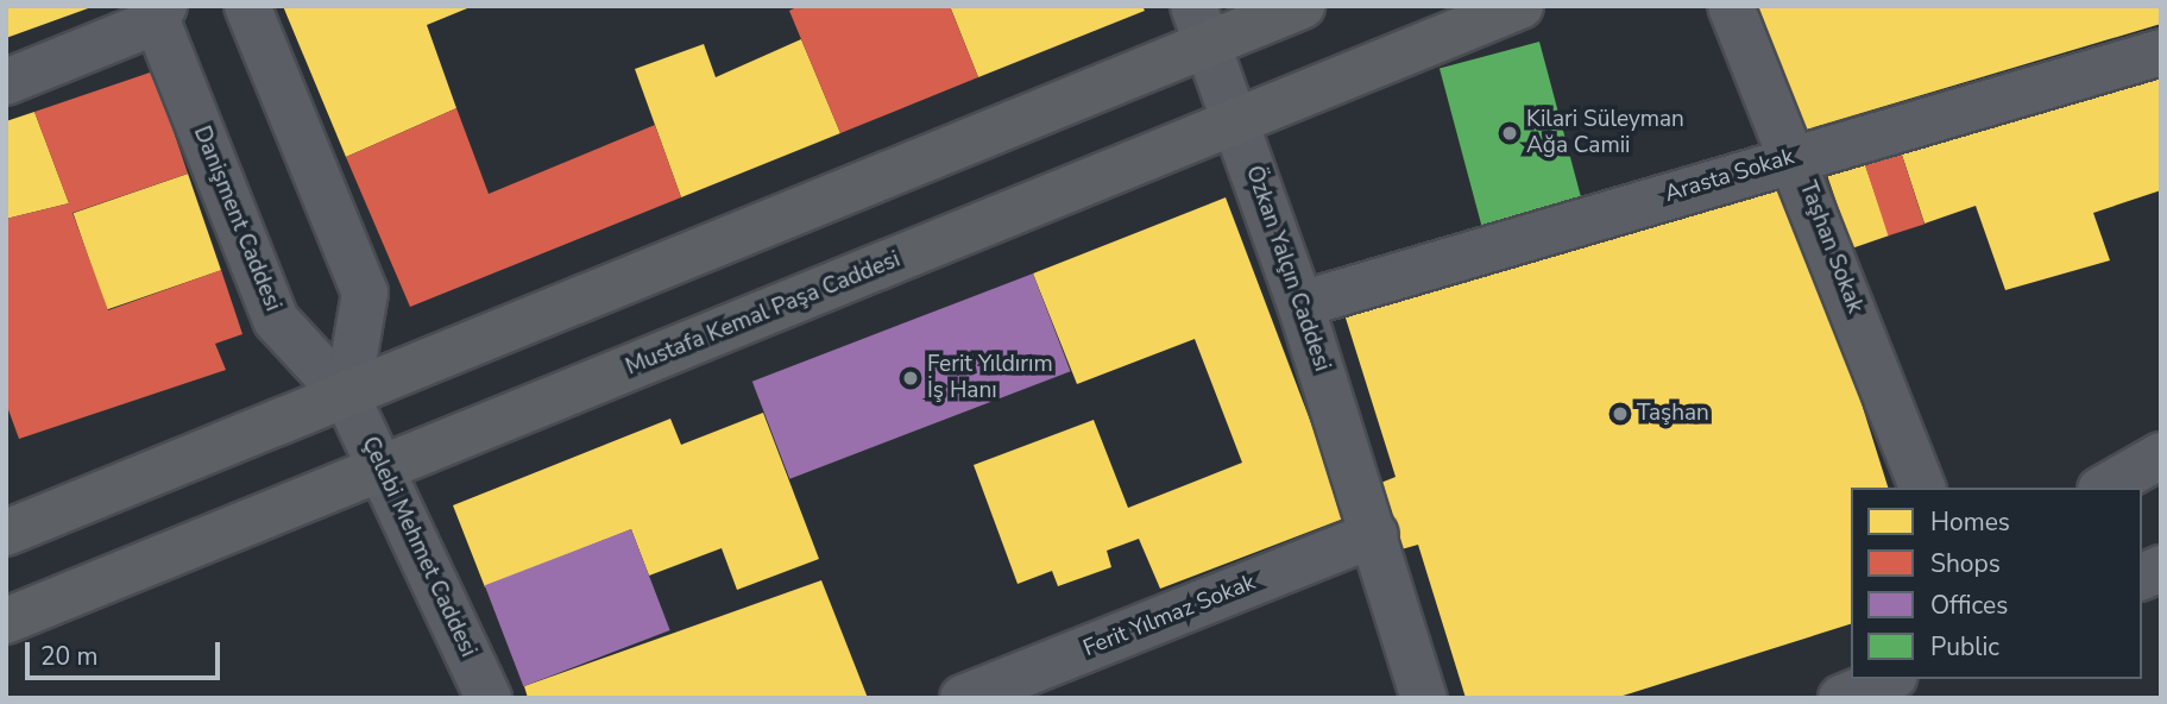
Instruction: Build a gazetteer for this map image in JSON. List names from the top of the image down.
{
  "streets": {
    "main road": ["Mustafa Kemal Paşa Caddesi"],
    "street": [
      "Arasta Sokak",
      "Danişment Caddesi",
      "Taşhan Sokak",
      "Özkan Yalçın Caddesi",
      "Çelebi Mehmet Caddesi",
      "Ferit Yılmaz Sokak"
    ]
  },
  "crossings": [
    ["Arasta Sokak", "Taşhan Sokak"],
    ["Arasta Sokak", "Özkan Yalçın Caddesi"],
    ["Danişment Caddesi", "Çelebi Mehmet Caddesi"],
    ["Özkan Yalçın Caddesi", "Mustafa Kemal Paşa Caddesi"],
    ["Özkan Yalçın Caddesi", "Ferit Yılmaz Sokak"],
    ["Mustafa Kemal Paşa Caddesi", "Çelebi Mehmet Caddesi"]
  ],
  "places": ["Kilari Süleyman Ağa Camii", "Ferit Yıldırım İş Hanı", "Taşhan"],
  "legend": [
    "Homes",
    "Shops",
    "Offices",
    "Public"
  ],
  "scale_bar": "20 m"
}
